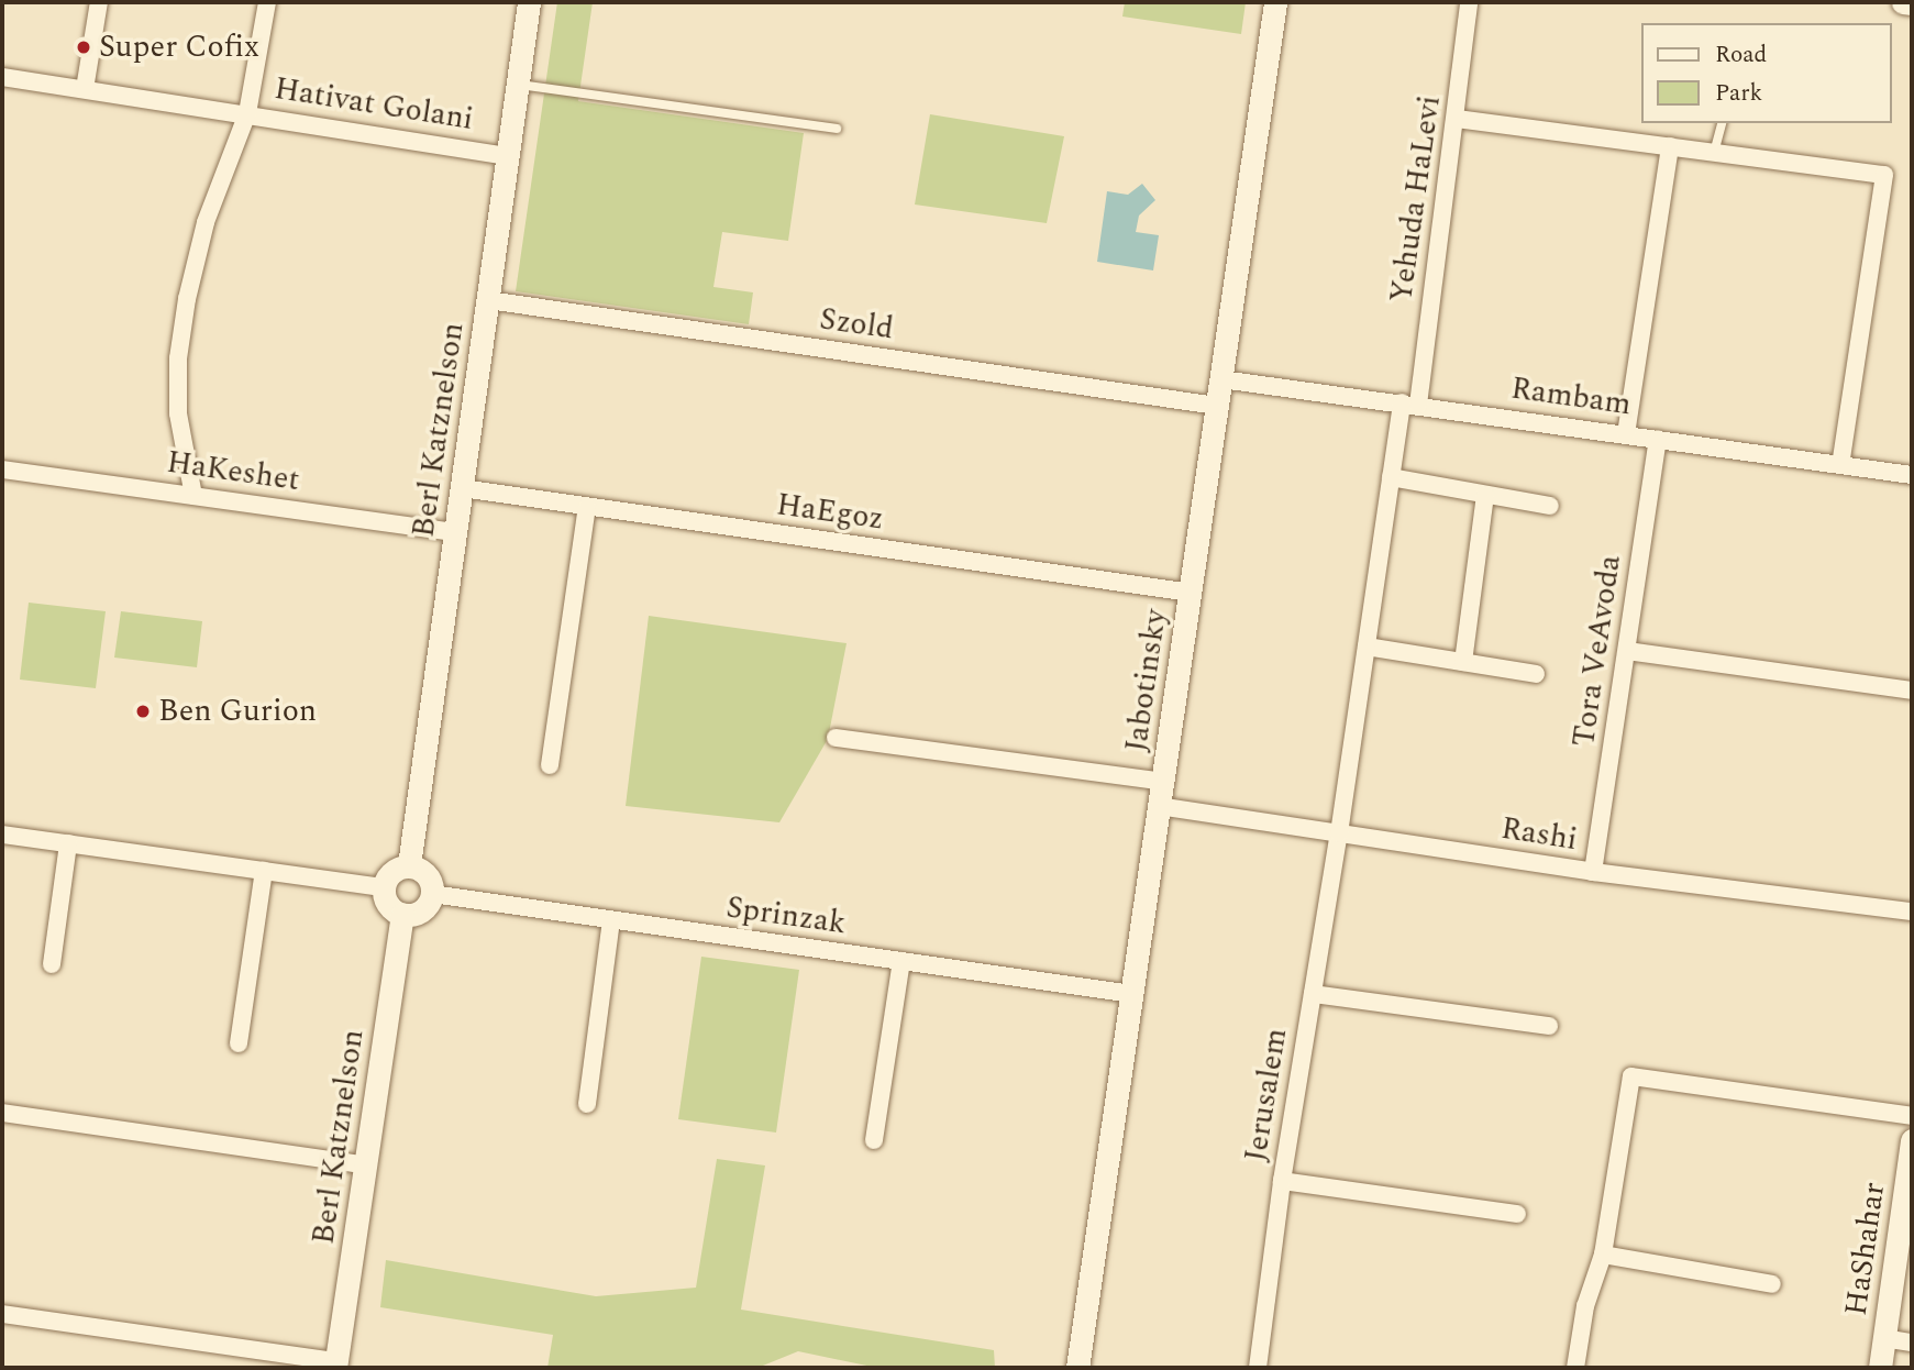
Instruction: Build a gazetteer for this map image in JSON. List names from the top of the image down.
{
  "streets": {
    "street": [
      "Hativat Golani",
      "Yehuda HaLevi",
      "Szold",
      "Rambam",
      "Berl Katznelson",
      "HaKeshet",
      "HaEgoz",
      "Tora VeAvoda",
      "Jabotinsky",
      "Rashi",
      "Sprinzak",
      "Jerusalem",
      "HaShahar"
    ]
  },
  "crossings": [
    ["Hativat Golani", "Berl Katznelson"],
    ["Yehuda HaLevi", "Rambam"],
    ["Yehuda HaLevi", "Jerusalem"],
    ["Szold", "Berl Katznelson"],
    ["Szold", "Jabotinsky"],
    ["Rambam", "Tora VeAvoda"],
    ["Rambam", "Jabotinsky"],
    ["Berl Katznelson", "HaKeshet"],
    ["Berl Katznelson", "HaEgoz"],
    ["Berl Katznelson", "Sprinzak"],
    ["HaEgoz", "Jabotinsky"],
    ["Tora VeAvoda", "Rashi"],
    ["Jabotinsky", "Rashi"],
    ["Jabotinsky", "Sprinzak"],
    ["Rashi", "Jerusalem"]
  ],
  "places": ["Super Cofix", "Ben Gurion"],
  "legend": ["Road", "Park"]
}
